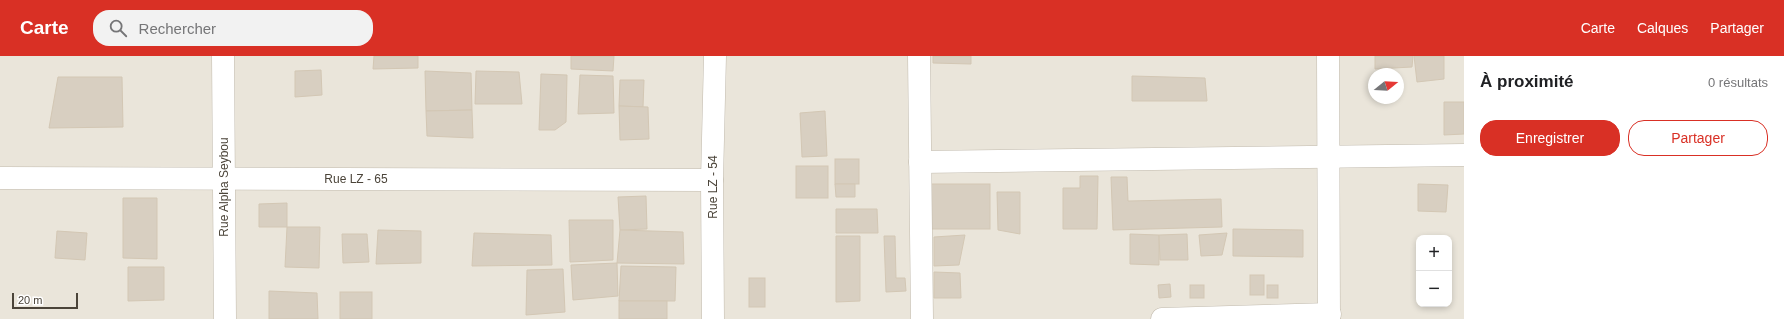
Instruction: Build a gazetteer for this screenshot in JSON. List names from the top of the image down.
{
  "streets": {
    "street": ["Rue LZ - 65", "Rue Alpha Seybou", "Rue LZ - 54"]
  },
  "crossings": [
    ["Rue LZ - 65", "Rue Alpha Seybou"],
    ["Rue LZ - 65", "Rue LZ - 54"]
  ],
  "scale_bar": "20 m",
  "north": "right",
  "page": {
    "header": "Carte",
    "search": "Rechercher",
    "nav": ["Carte", "Calques", "Partager"],
    "heading": ["À proximité", "0 résultats"],
    "buttons": ["Enregistrer", "Partager"],
    "map_buttons": ["+", "−"],
    "scale": "20 m"
  }
}
